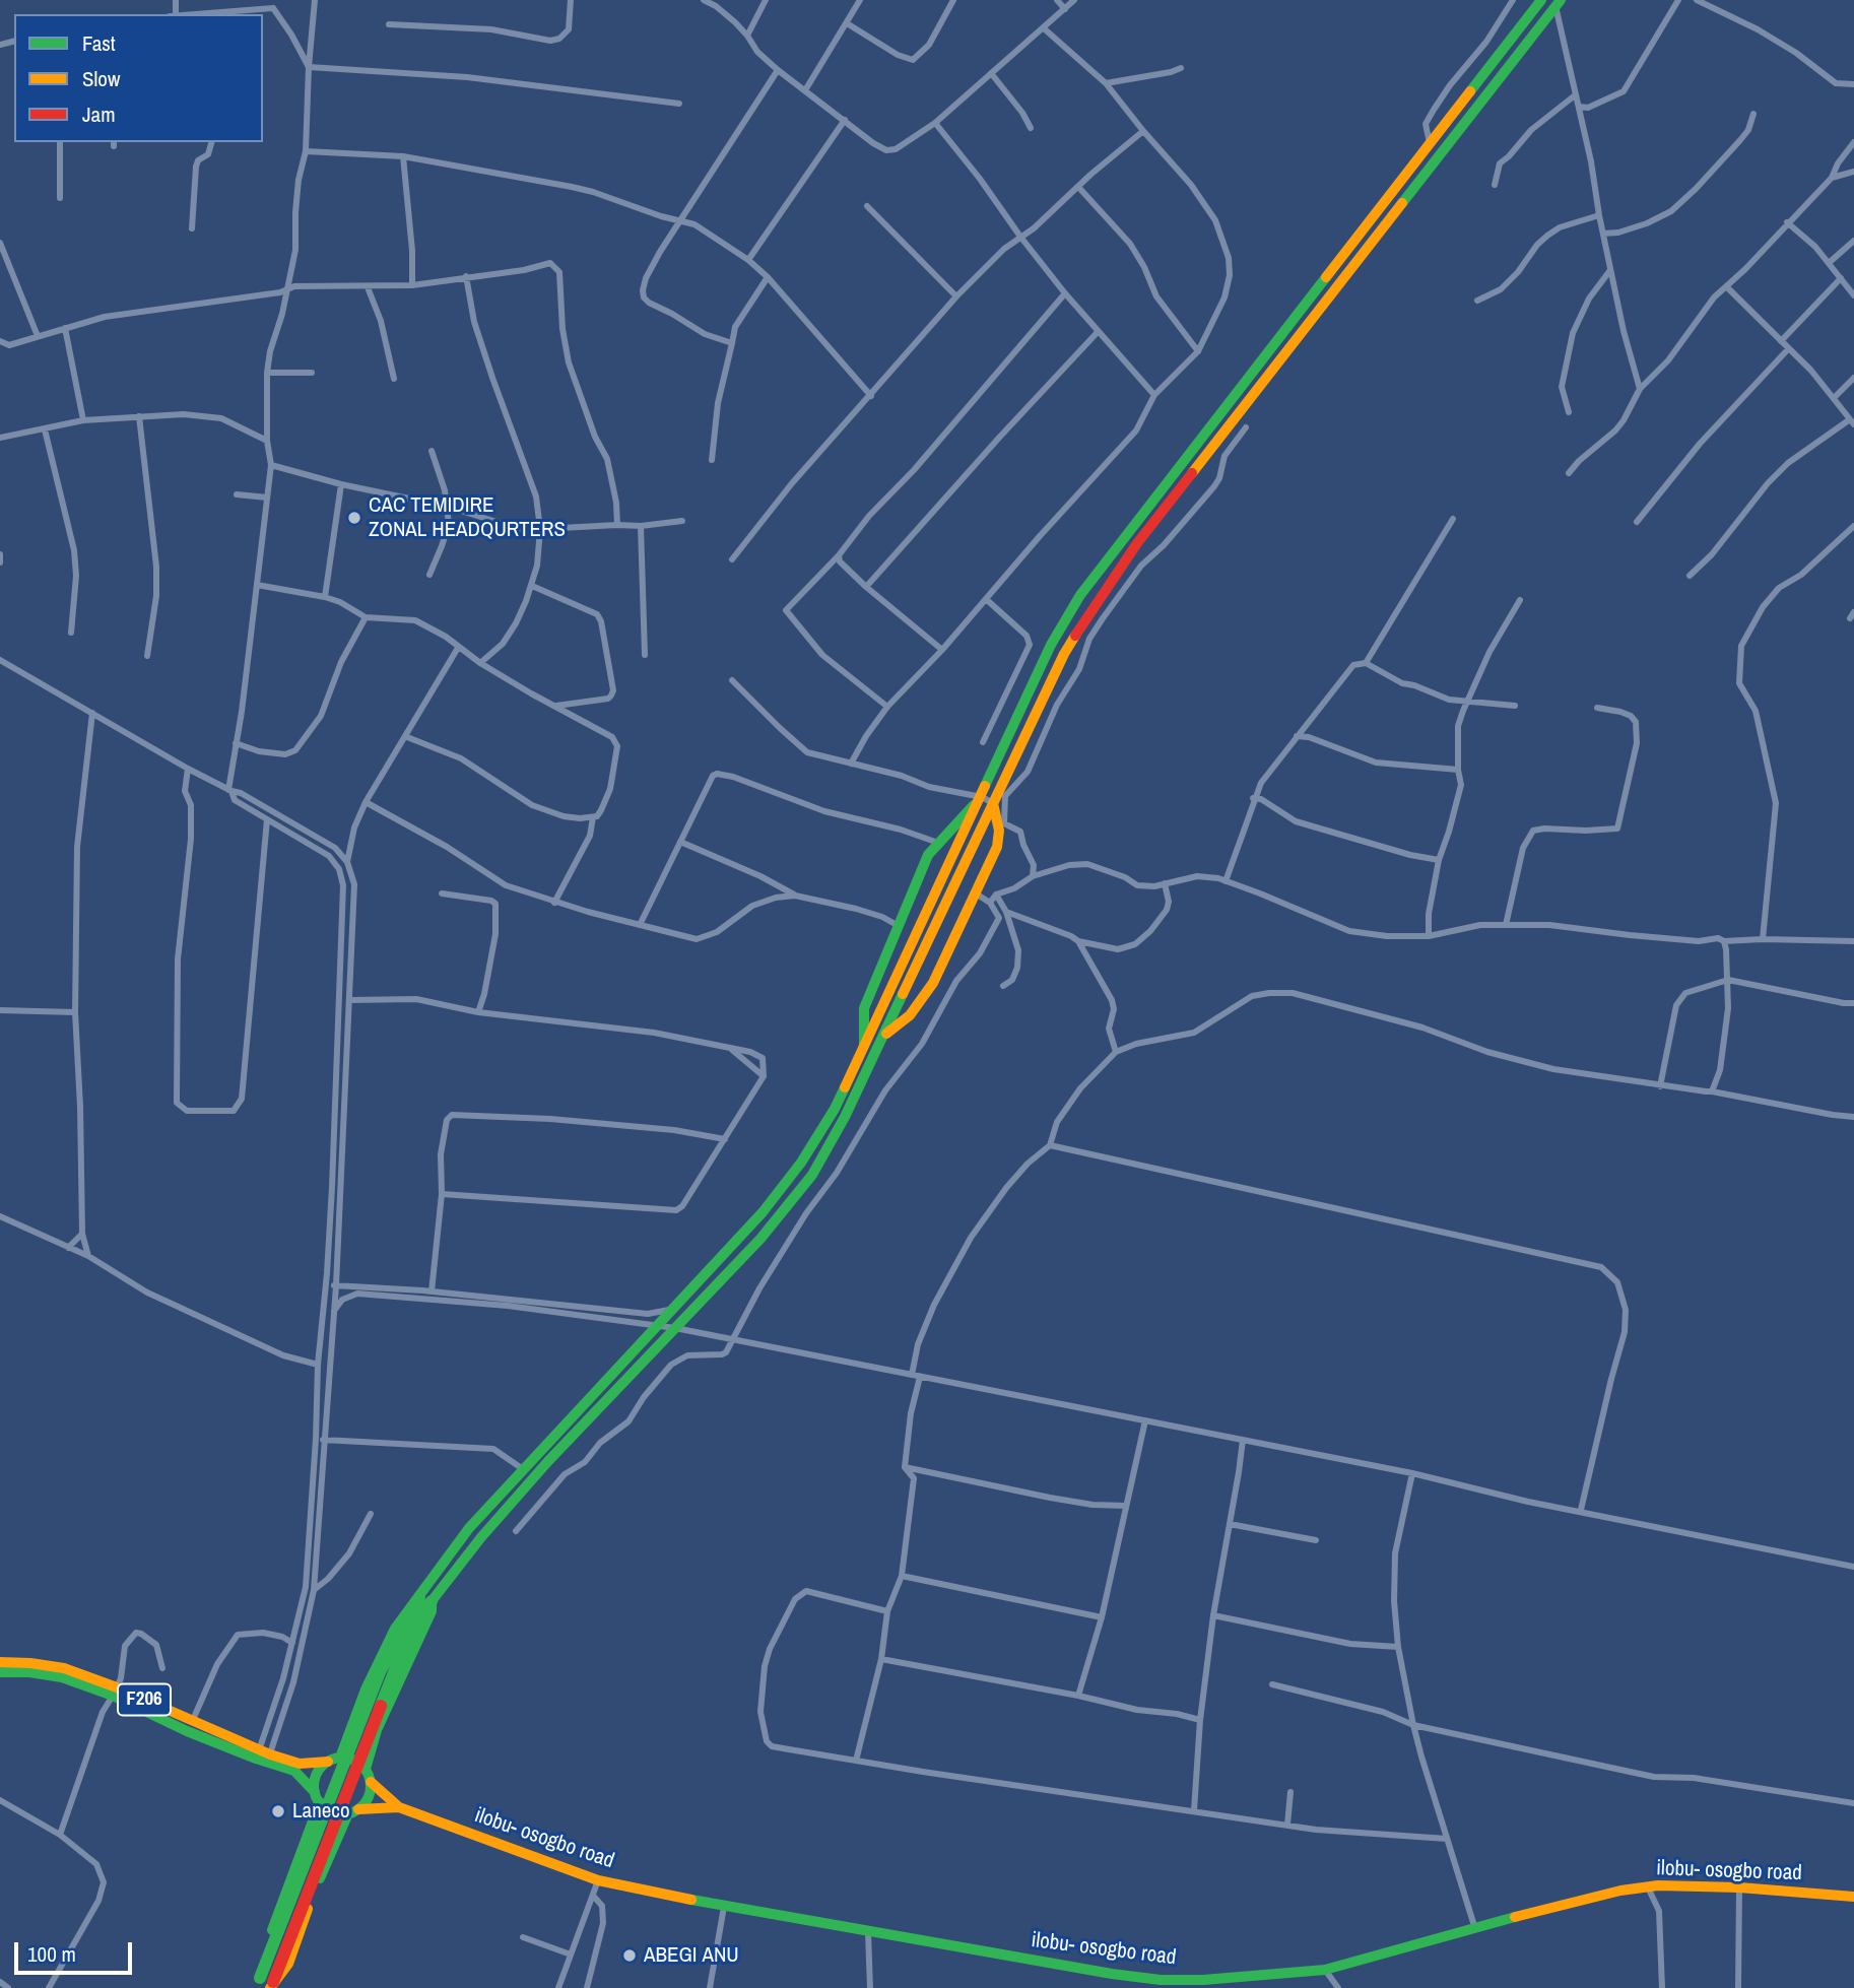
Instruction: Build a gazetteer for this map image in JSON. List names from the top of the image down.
{
  "streets": {
    "main road": ["F206", "ilobu- osogbo road"]
  },
  "places": ["CAC TEMIDIRE ZONAL HEADQURTERS", "Laneco", "ABEGI ANU"],
  "legend": ["Fast", "Slow", "Jam"],
  "scale_bar": "100 m"
}
